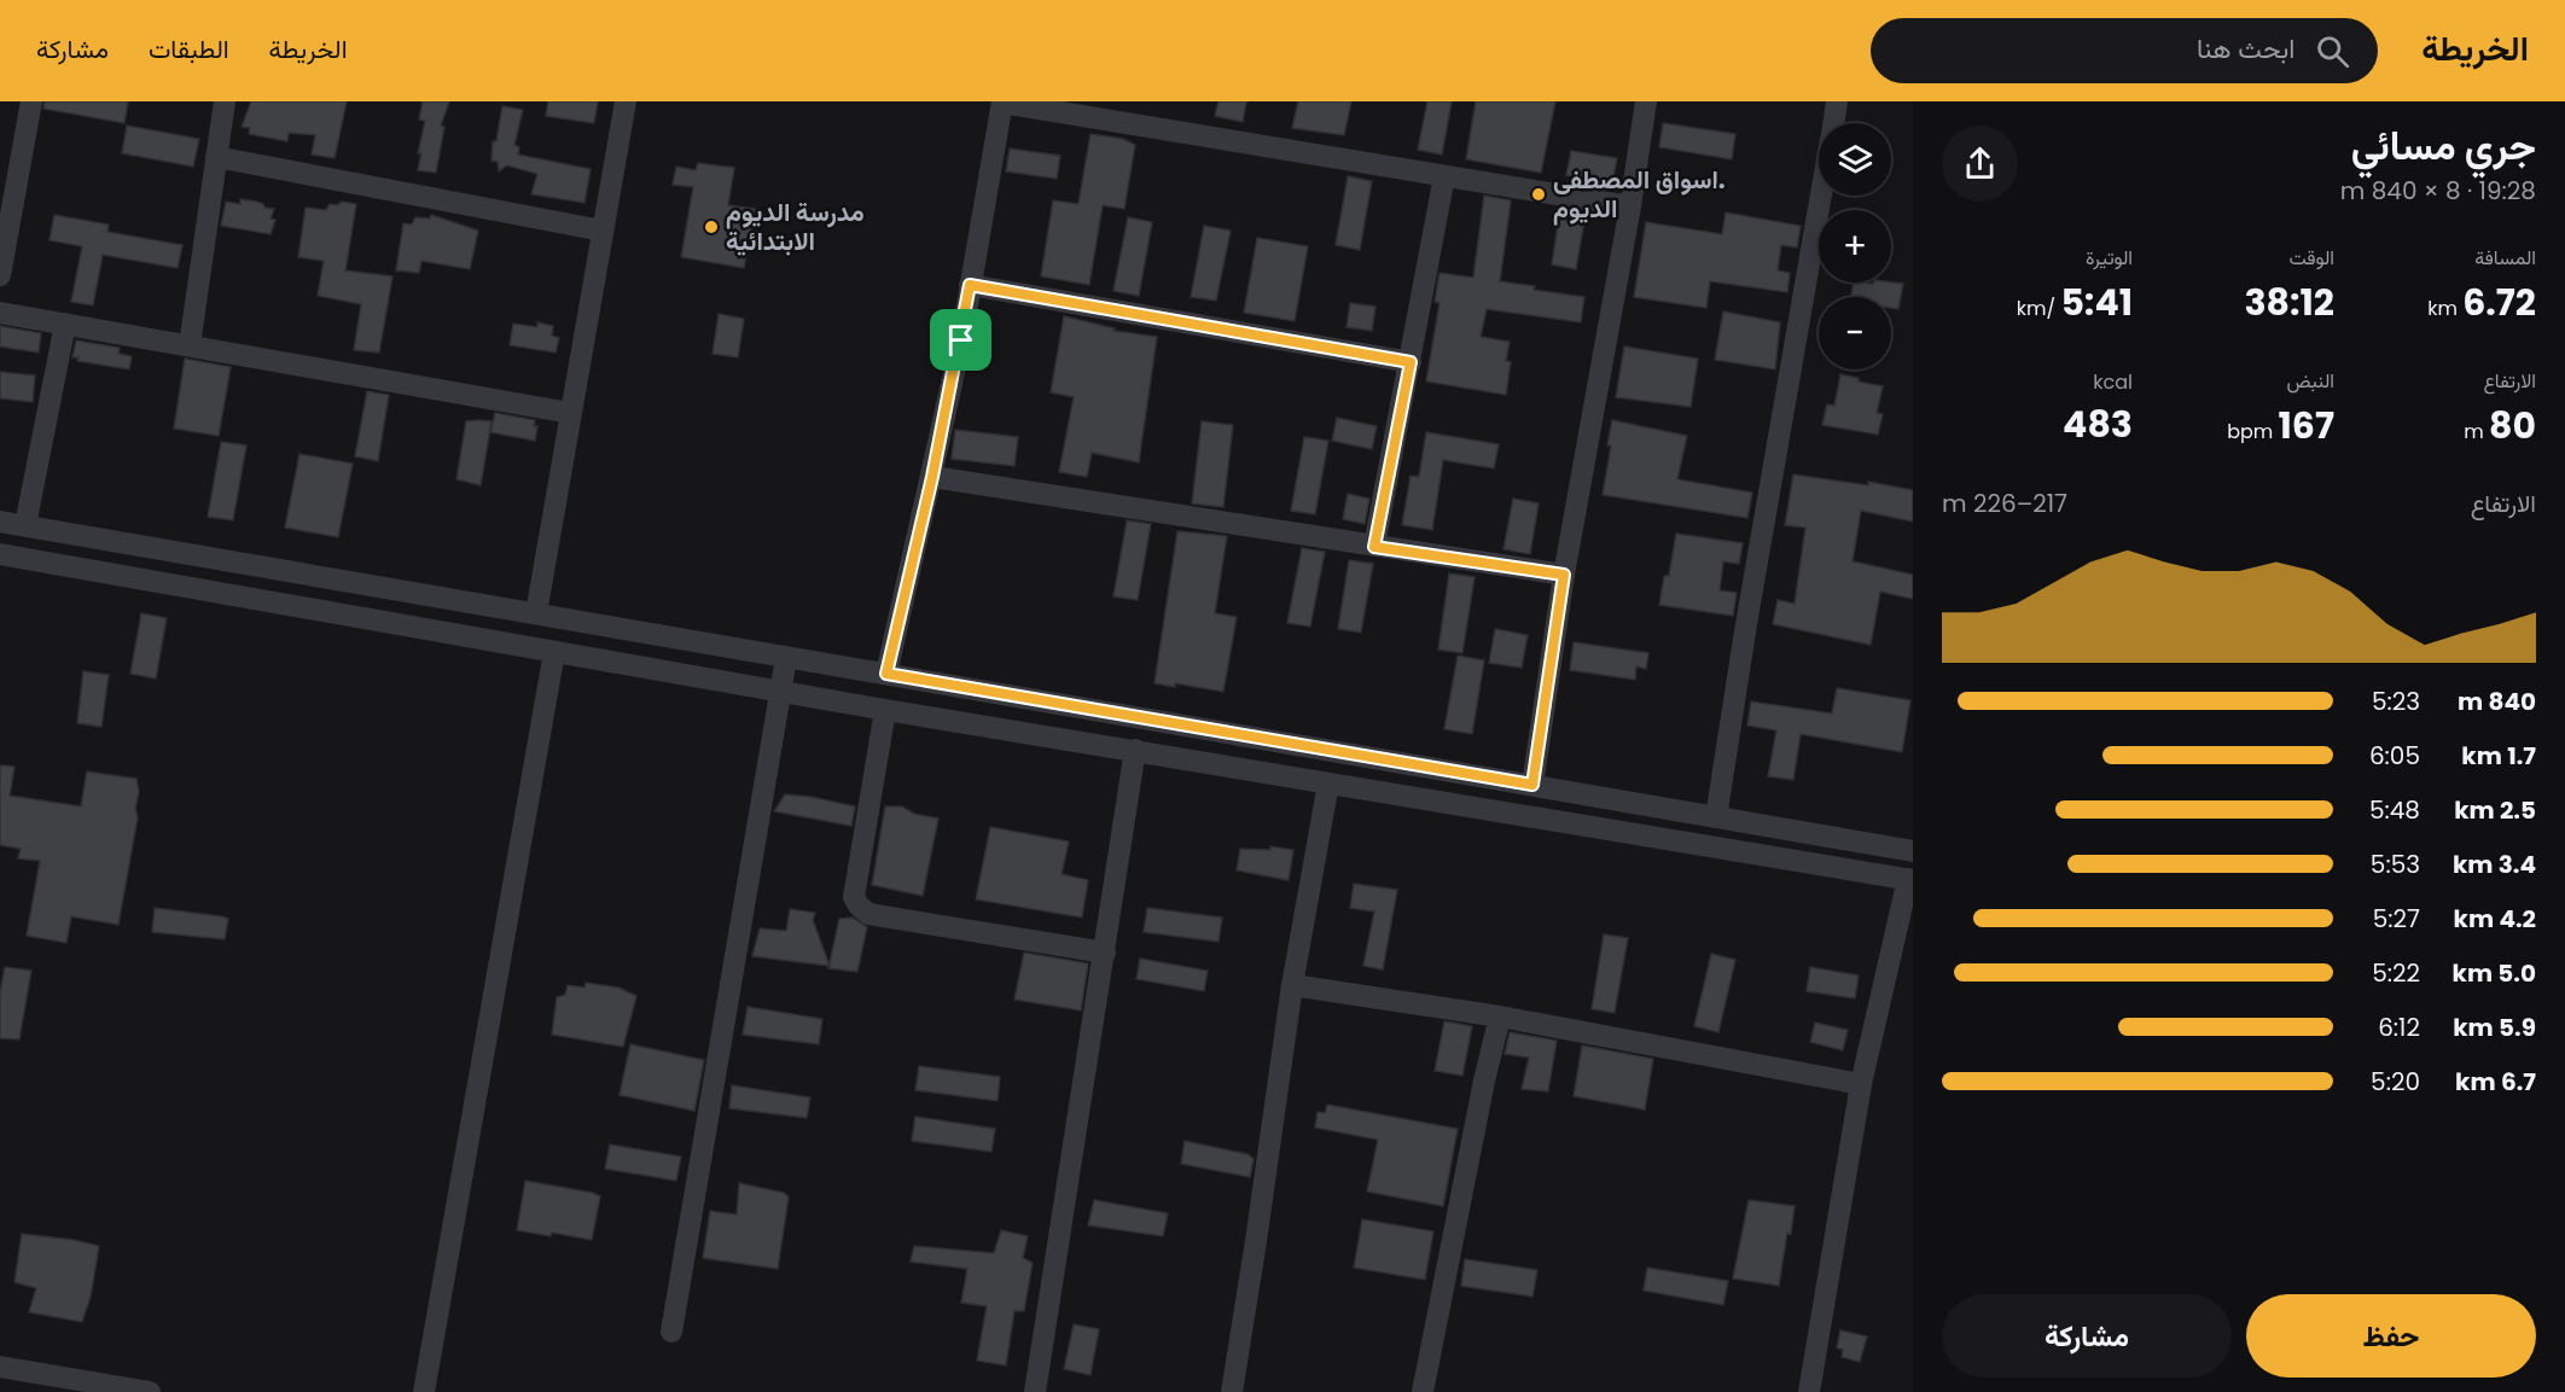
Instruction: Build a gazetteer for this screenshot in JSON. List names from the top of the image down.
{
  "places": ["اسواق المصطفى. الديوم", "مدرسة الديوم الابتدائية"],
  "page": {
    "header": "الخريطة",
    "search": "ابحث هنا",
    "nav": ["الخريطة", "الطبقات", "مشاركة"],
    "heading": ["جري مسائي", "19:28 · 8 × 840 m"],
    "map_buttons": ["+", "−"],
    "stats": [
      ["المسافة", "6.72 km"],
      ["الوقت", "38:12"],
      ["الوتيرة", "5:41 /km"],
      ["الارتفاع", "80 m"],
      ["النبض", "167 bpm"],
      ["kcal", "483"]
    ],
    "chart": ["الارتفاع", "217–226 m"],
    "list": [
      {
        "name": "840 m",
        "note": "5:23"
      },
      {
        "name": "1.7 km",
        "note": "6:05"
      },
      {
        "name": "2.5 km",
        "note": "5:48"
      },
      {
        "name": "3.4 km",
        "note": "5:53"
      },
      {
        "name": "4.2 km",
        "note": "5:27"
      },
      {
        "name": "5.0 km",
        "note": "5:22"
      },
      {
        "name": "5.9 km",
        "note": "6:12"
      },
      {
        "name": "6.7 km",
        "note": "5:20"
      }
    ],
    "buttons": ["حفظ", "مشاركة"]
  }
}
